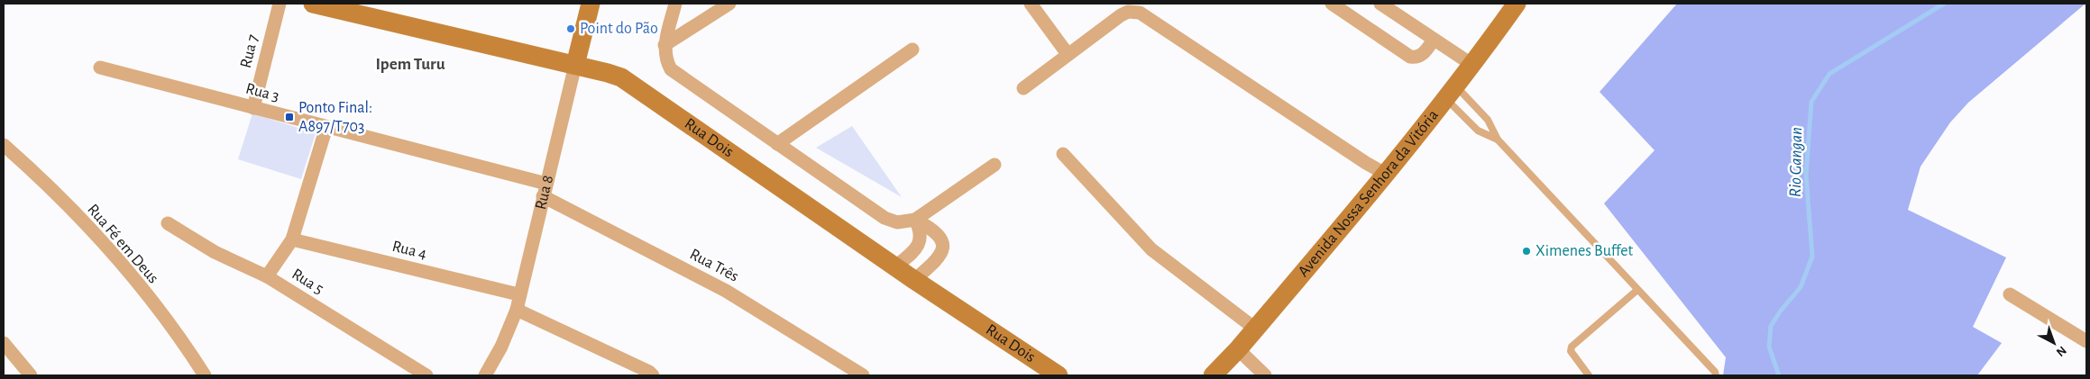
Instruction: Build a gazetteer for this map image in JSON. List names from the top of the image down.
{
  "streets": {
    "street": [
      "Rua 7",
      "Rua 3",
      "Rua Dois",
      "Rua 8",
      "Avenida Nossa Senhora da Vitória",
      "Rua Fé em Deus",
      "Rua 4",
      "Rua Três",
      "Rua 5"
    ]
  },
  "crossings": [
    ["Rua 7", "Rua 3"],
    ["Rua 3", "Rua 8"],
    ["Rua 3", "Rua Três"],
    ["Rua Dois", "Rua 8"],
    ["Rua 8", "Rua 4"],
    ["Rua 8", "Rua Três"]
  ],
  "districts": ["Ipem Turu"],
  "water": ["Rio Gangan"],
  "places": {
    "other": ["Point do Pão", "Ximenes Buffet"],
    "transit": ["Ponto Final: A897/T703"]
  },
  "north": "bottom right"
}
